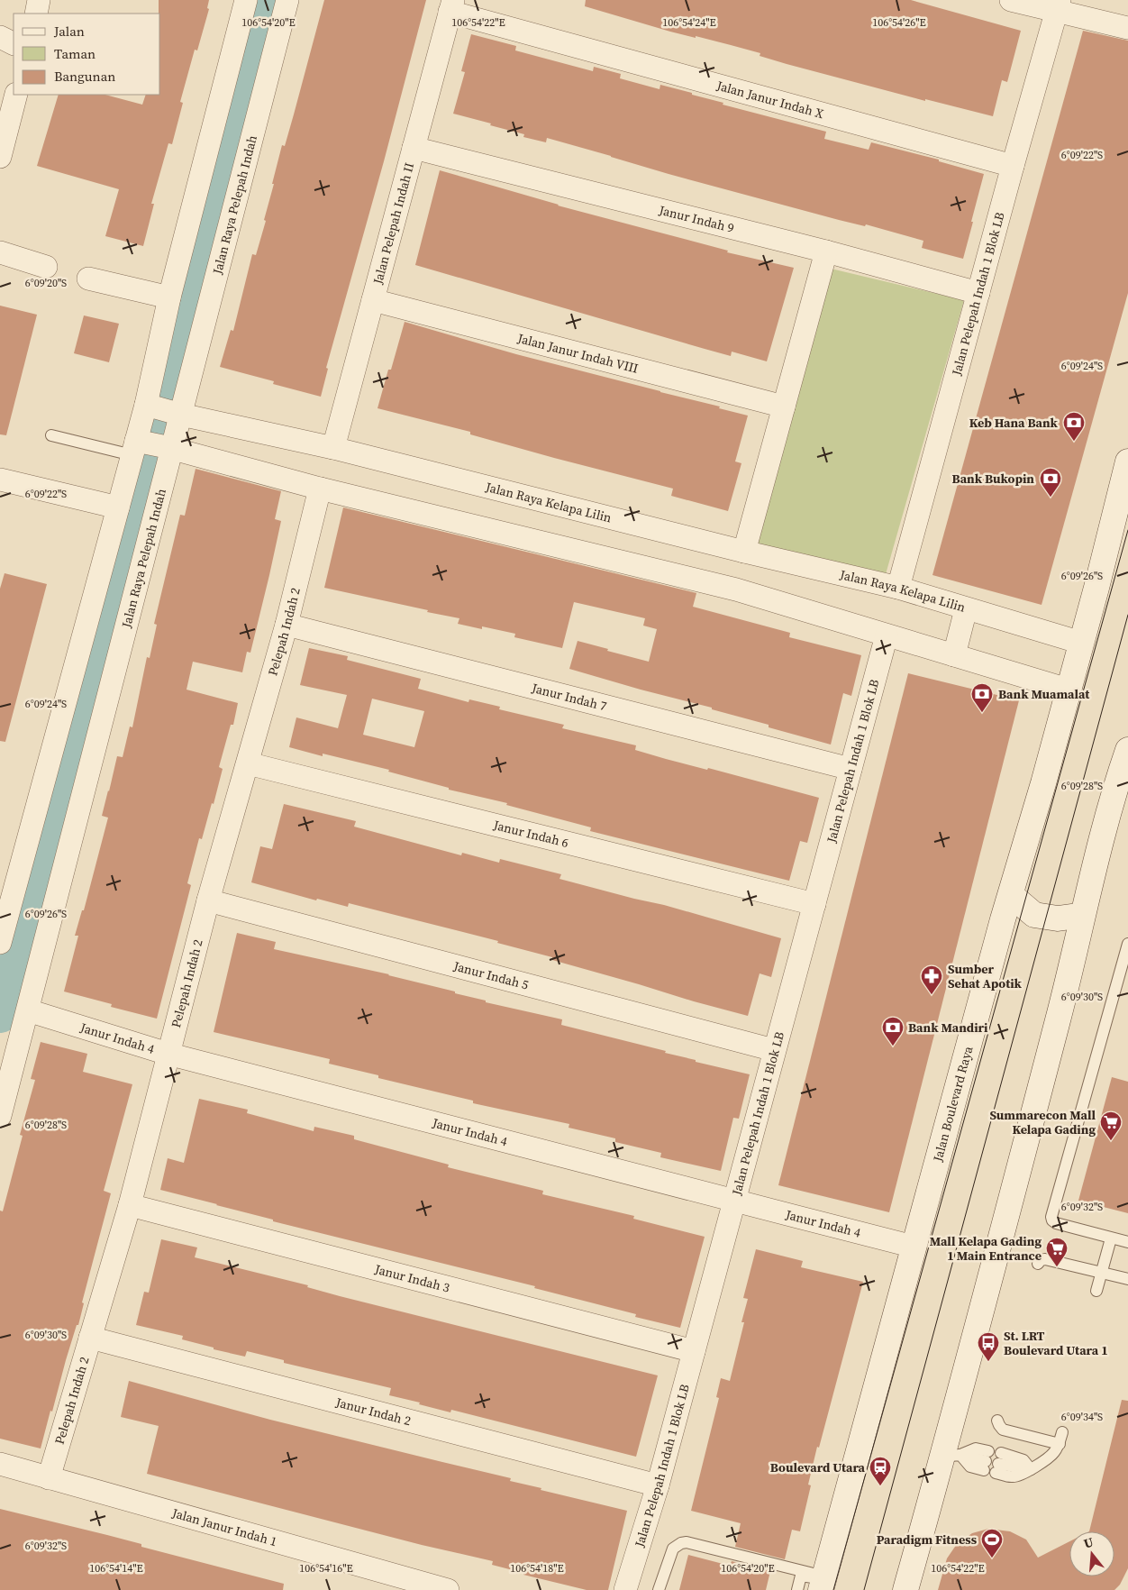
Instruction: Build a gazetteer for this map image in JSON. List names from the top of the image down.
{
  "streets": {
    "main road": ["Jalan Boulevard Raya"],
    "street": [
      "Jalan Janur Indah X",
      "Jalan Raya Pelepah Indah",
      "Janur Indah 9",
      "Jalan Pelepah Indah II",
      "Jalan Pelepah Indah 1 Blok LB",
      "Jalan Janur Indah VIII",
      "Jalan Raya Kelapa Lilin",
      "Pelepah Indah 2",
      "Janur Indah 7",
      "Janur Indah 6",
      "Janur Indah 5",
      "Janur Indah 4",
      "Janur Indah 3",
      "Janur Indah 2",
      "Jalan Janur Indah 1"
    ]
  },
  "crossings": [
    ["Jalan Janur Indah X", "Jalan Pelepah Indah II"],
    ["Jalan Janur Indah X", "Jalan Pelepah Indah 1 Blok LB"],
    ["Jalan Raya Pelepah Indah", "Jalan Raya Kelapa Lilin"],
    ["Jalan Raya Pelepah Indah", "Janur Indah 4"],
    ["Janur Indah 9", "Jalan Pelepah Indah II"],
    ["Janur Indah 9", "Jalan Pelepah Indah 1 Blok LB"],
    ["Jalan Pelepah Indah II", "Jalan Janur Indah VIII"],
    ["Jalan Pelepah Indah II", "Jalan Raya Kelapa Lilin"],
    ["Jalan Pelepah Indah 1 Blok LB", "Jalan Raya Kelapa Lilin"],
    ["Jalan Pelepah Indah 1 Blok LB", "Janur Indah 7"],
    ["Jalan Pelepah Indah 1 Blok LB", "Janur Indah 6"],
    ["Jalan Pelepah Indah 1 Blok LB", "Janur Indah 5"],
    ["Jalan Pelepah Indah 1 Blok LB", "Janur Indah 4"],
    ["Jalan Pelepah Indah 1 Blok LB", "Janur Indah 3"],
    ["Jalan Pelepah Indah 1 Blok LB", "Janur Indah 2"],
    ["Jalan Raya Kelapa Lilin", "Jalan Boulevard Raya"],
    ["Pelepah Indah 2", "Janur Indah 7"],
    ["Pelepah Indah 2", "Janur Indah 6"],
    ["Pelepah Indah 2", "Janur Indah 5"],
    ["Pelepah Indah 2", "Janur Indah 4"],
    ["Pelepah Indah 2", "Janur Indah 3"],
    ["Pelepah Indah 2", "Janur Indah 2"],
    ["Pelepah Indah 2", "Jalan Janur Indah 1"],
    ["Janur Indah 4", "Jalan Boulevard Raya"]
  ],
  "places": {
    "bank": [
      "Keb Hana Bank",
      "Bank Bukopin",
      "Bank Muamalat",
      "Bank Mandiri"
    ],
    "pharmacy": ["Sumber Sehat Apotik"],
    "supermarket": ["Summarecon Mall Kelapa Gading", "Mall Kelapa Gading 1 Main Entrance"],
    "bus stop": ["St. LRT Boulevard Utara 1"],
    "station": ["Boulevard Utara"],
    "sports": ["Paradigm Fitness"]
  },
  "legend": ["Jalan", "Taman", "Bangunan"],
  "north": "top",
  "coordinates": [
    "106°54'20\"E",
    "106°54'22\"E",
    "106°54'24\"E",
    "106°54'26\"E",
    "6°09'22\"S",
    "6°09'20\"S",
    "6°09'24\"S",
    "6°09'26\"S",
    "6°09'28\"S",
    "6°09'30\"S",
    "6°09'32\"S",
    "6°09'34\"S",
    "106°54'14\"E",
    "106°54'16\"E",
    "106°54'18\"E"
  ]
}
